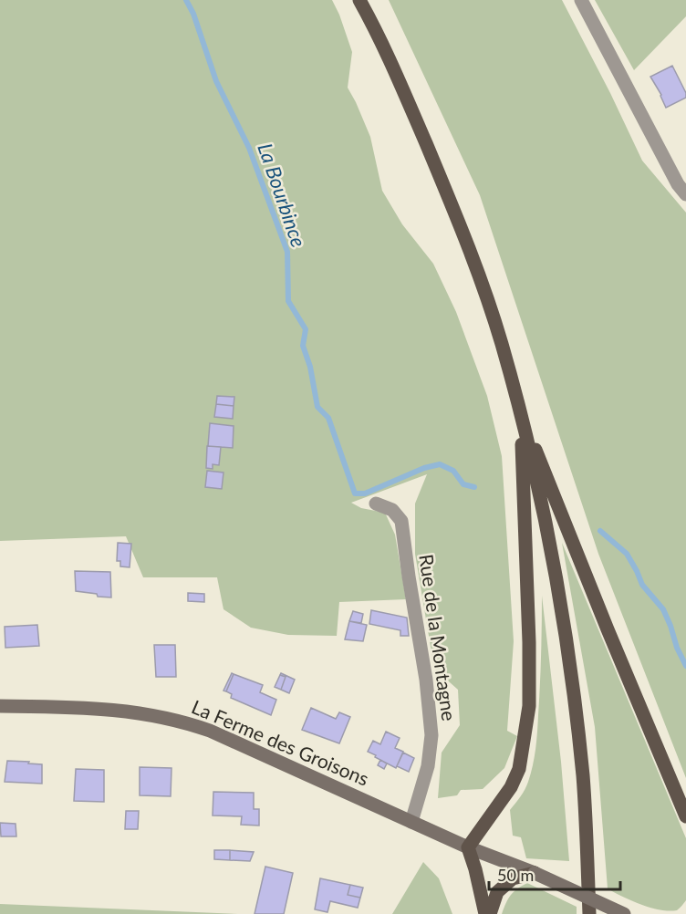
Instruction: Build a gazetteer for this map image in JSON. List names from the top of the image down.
{
  "streets": {
    "main road": ["La Ferme des Groisons"],
    "street": ["Rue de la Montagne"]
  },
  "crossings": [
    ["Rue de la Montagne", "La Ferme des Groisons"]
  ],
  "water": ["La Bourbince"],
  "scale_bar": "50 m"
}
